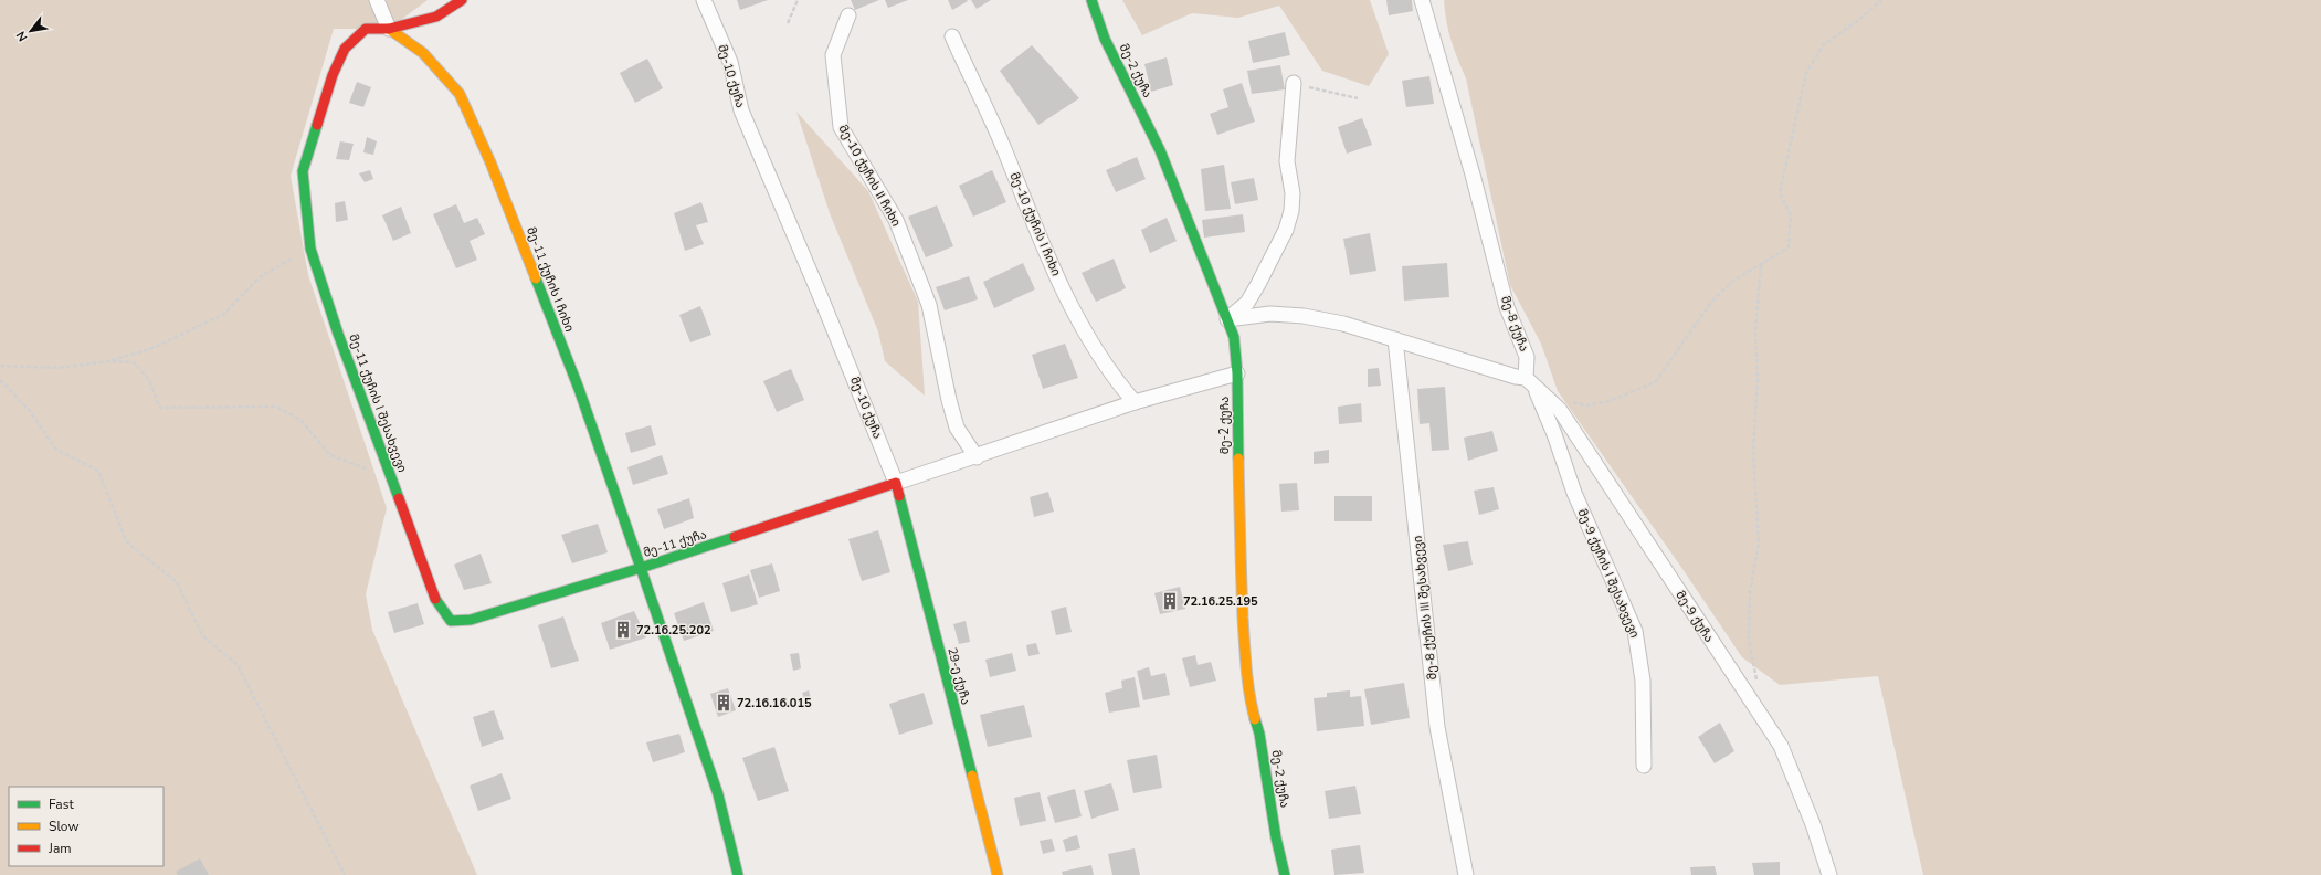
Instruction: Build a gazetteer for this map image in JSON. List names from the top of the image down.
{
  "streets": {
    "street": [
      "მე-2 ქუჩა",
      "მე-10 ქუჩა",
      "მე-10 ქუჩის II ჩიხი",
      "მე-10 ქუჩის I ჩიხი",
      "მე-11 ქუჩის I ჩიხი",
      "მე-8 ქუჩა",
      "მე-11 ქუჩის I შესახვევი",
      "მე-11 ქუჩა",
      "მე-9 ქუჩის I შესახვევი",
      "მე-8 ქუჩის III შესახვევი",
      "მე-9 ქუჩა",
      "29-ე ქუჩა"
    ]
  },
  "crossings": [
    ["მე-10 ქუჩა", "მე-11 ქუჩა"],
    ["მე-10 ქუჩა", "29-ე ქუჩა"],
    ["მე-11 ქუჩის I ჩიხი", "მე-11 ქუჩის I შესახვევი"],
    ["მე-11 ქუჩის I ჩიხი", "მე-11 ქუჩა"],
    ["მე-8 ქუჩა", "მე-9 ქუჩის I შესახვევი"],
    ["მე-8 ქუჩა", "მე-9 ქუჩა"],
    ["მე-11 ქუჩის I შესახვევი", "მე-11 ქუჩა"],
    ["მე-11 ქუჩა", "29-ე ქუჩა"],
    ["მე-9 ქუჩის I შესახვევი", "მე-9 ქუჩა"]
  ],
  "places": {
    "building": ["72.16.25.195", "72.16.25.202", "72.16.16.015"]
  },
  "legend": ["Fast", "Slow", "Jam"],
  "north": "bottom left"
}
